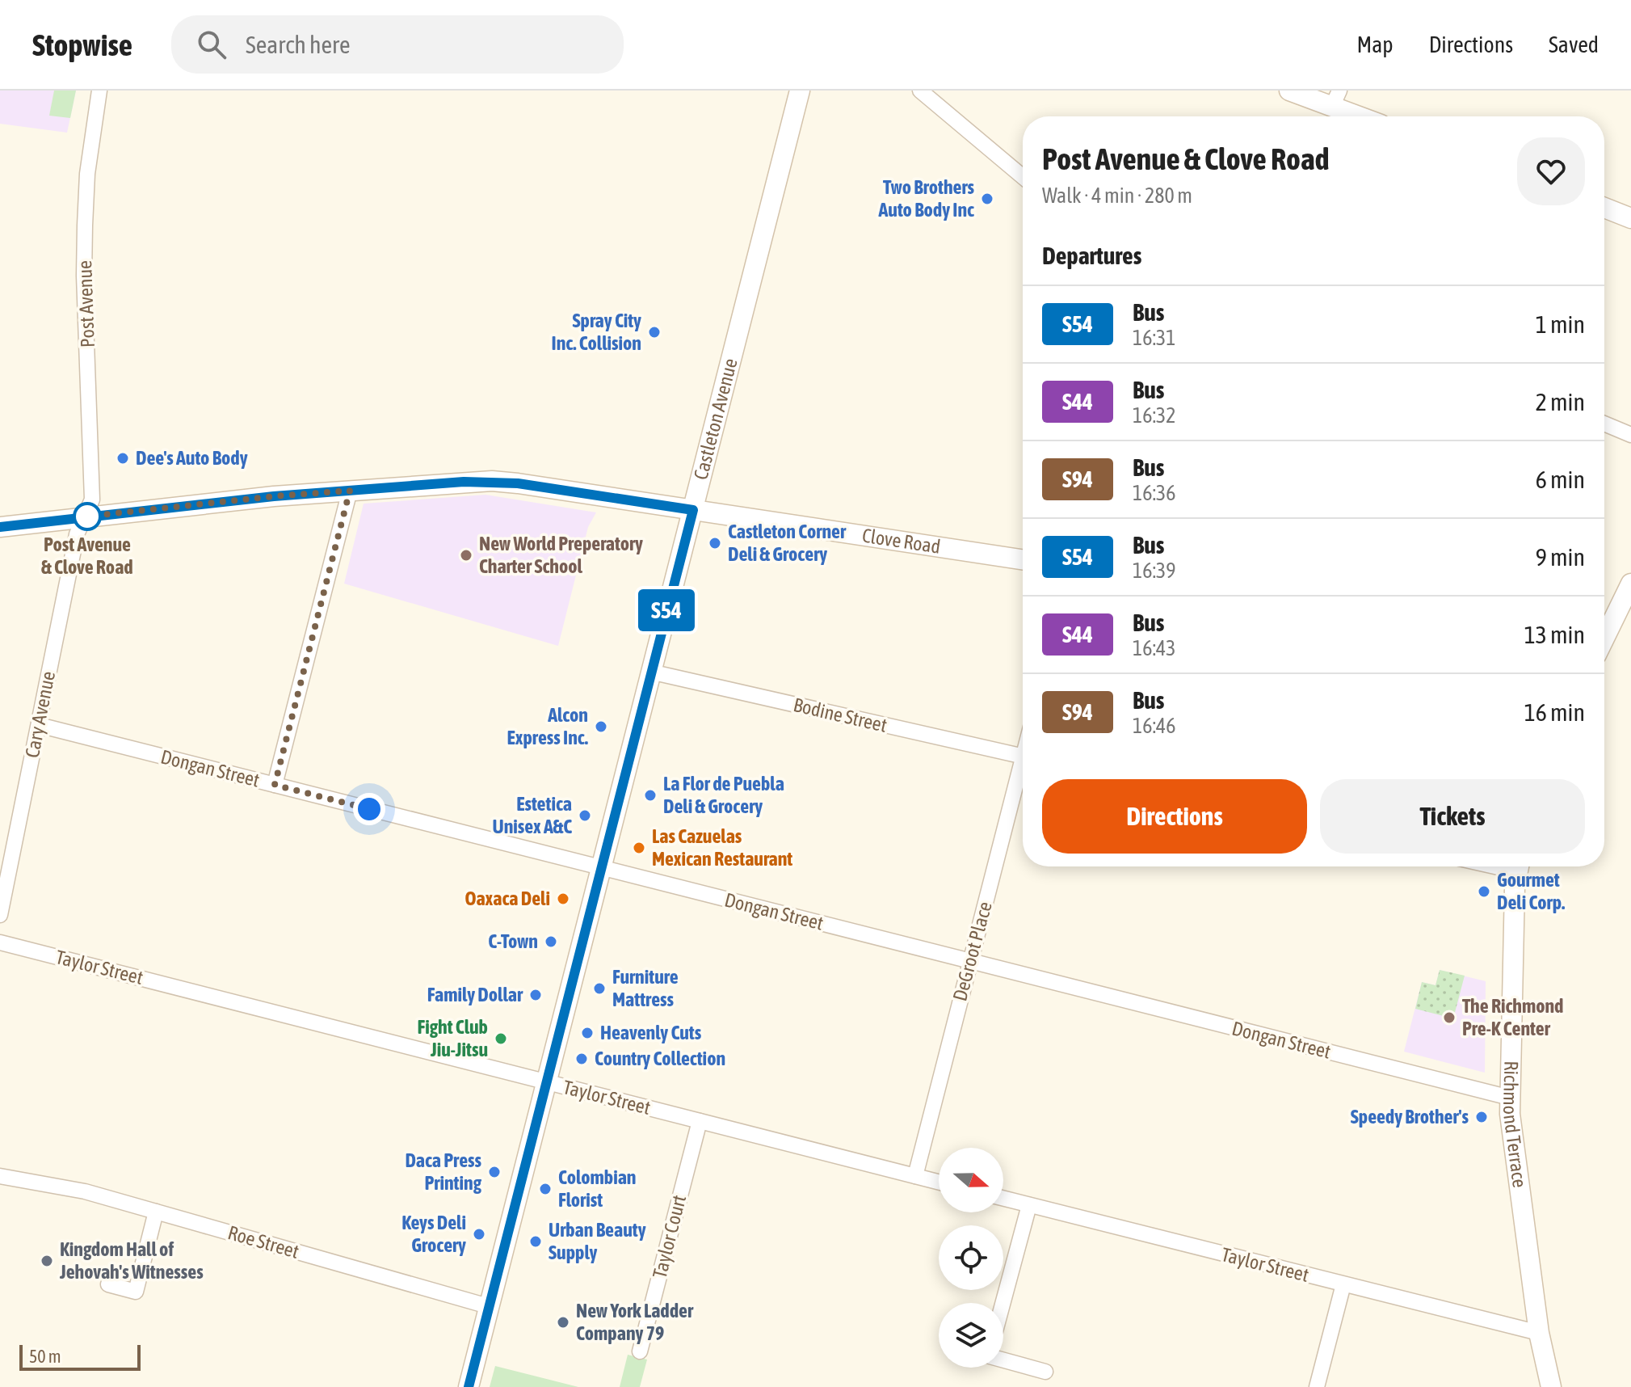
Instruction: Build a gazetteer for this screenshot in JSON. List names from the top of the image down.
{
  "streets": {
    "street": [
      "Post Avenue",
      "Castleton Avenue",
      "Clove Road",
      "Cary Avenue",
      "Bodine Street",
      "Dongan Street",
      "DeGroot Place",
      "Taylor Street",
      "Richmond Terrace",
      "Taylor Court",
      "Roe Street"
    ]
  },
  "crossings": [
    ["Post Avenue", "Clove Road"],
    ["Post Avenue", "Cary Avenue"],
    ["Castleton Avenue", "Clove Road"],
    ["Castleton Avenue", "Bodine Street"],
    ["Castleton Avenue", "Dongan Street"],
    ["Castleton Avenue", "Taylor Street"],
    ["Castleton Avenue", "Roe Street"],
    ["Clove Road", "Cary Avenue"],
    ["Cary Avenue", "Dongan Street"],
    ["Dongan Street", "DeGroot Place"],
    ["Dongan Street", "Richmond Terrace"],
    ["DeGroot Place", "Taylor Street"],
    ["Taylor Street", "Richmond Terrace"],
    ["Taylor Street", "Taylor Court"]
  ],
  "places": [
    "Two Brothers Auto Body Inc",
    "Spray City Inc. Collision",
    "Dee's Auto Body",
    "Post Avenue & Clove Road",
    "Castleton Corner Deli & Grocery",
    "New World Preperatory Charter School",
    "Alcon Express Inc.",
    "La Flor de Puebla Deli & Grocery",
    "Estetica Unisex A&C",
    "Las Cazuelas Mexican Restaurant",
    "Gourmet Deli Corp.",
    "Oaxaca Deli",
    "C-Town",
    "Furniture Mattress",
    "Family Dollar",
    "The Richmond Pre-K Center",
    "Heavenly Cuts",
    "Fight Club Jiu-Jitsu",
    "Country Collection",
    "Speedy Brother's",
    "Daca Press Printing",
    "Colombian Florist",
    "Keys Deli Grocery",
    "Urban Beauty Supply",
    "Kingdom Hall of Jehovah's Witnesses",
    "New York Ladder Company 79"
  ],
  "lines": ["bus line S54"],
  "scale_bar": "50 m",
  "north": "right",
  "page": {
    "header": "Stopwise",
    "search": "Search here",
    "nav": ["Map", "Directions", "Saved"],
    "on_map": "S54",
    "heading": [
      ["Post Avenue & Clove Road", "Walk · 4 min · 280 m"],
      "Departures"
    ],
    "list": [
      {
        "mark": "S54",
        "name": "Bus",
        "note": "16:31",
        "value": "1 min"
      },
      {
        "mark": "S44",
        "name": "Bus",
        "note": "16:32",
        "value": "2 min"
      },
      {
        "mark": "S94",
        "name": "Bus",
        "note": "16:36",
        "value": "6 min"
      },
      {
        "mark": "S54",
        "name": "Bus",
        "note": "16:39",
        "value": "9 min"
      },
      {
        "mark": "S44",
        "name": "Bus",
        "note": "16:43",
        "value": "13 min"
      },
      {
        "mark": "S94",
        "name": "Bus",
        "note": "16:46",
        "value": "16 min"
      }
    ],
    "buttons": ["Directions", "Tickets"],
    "scale": "50 m"
  }
}
